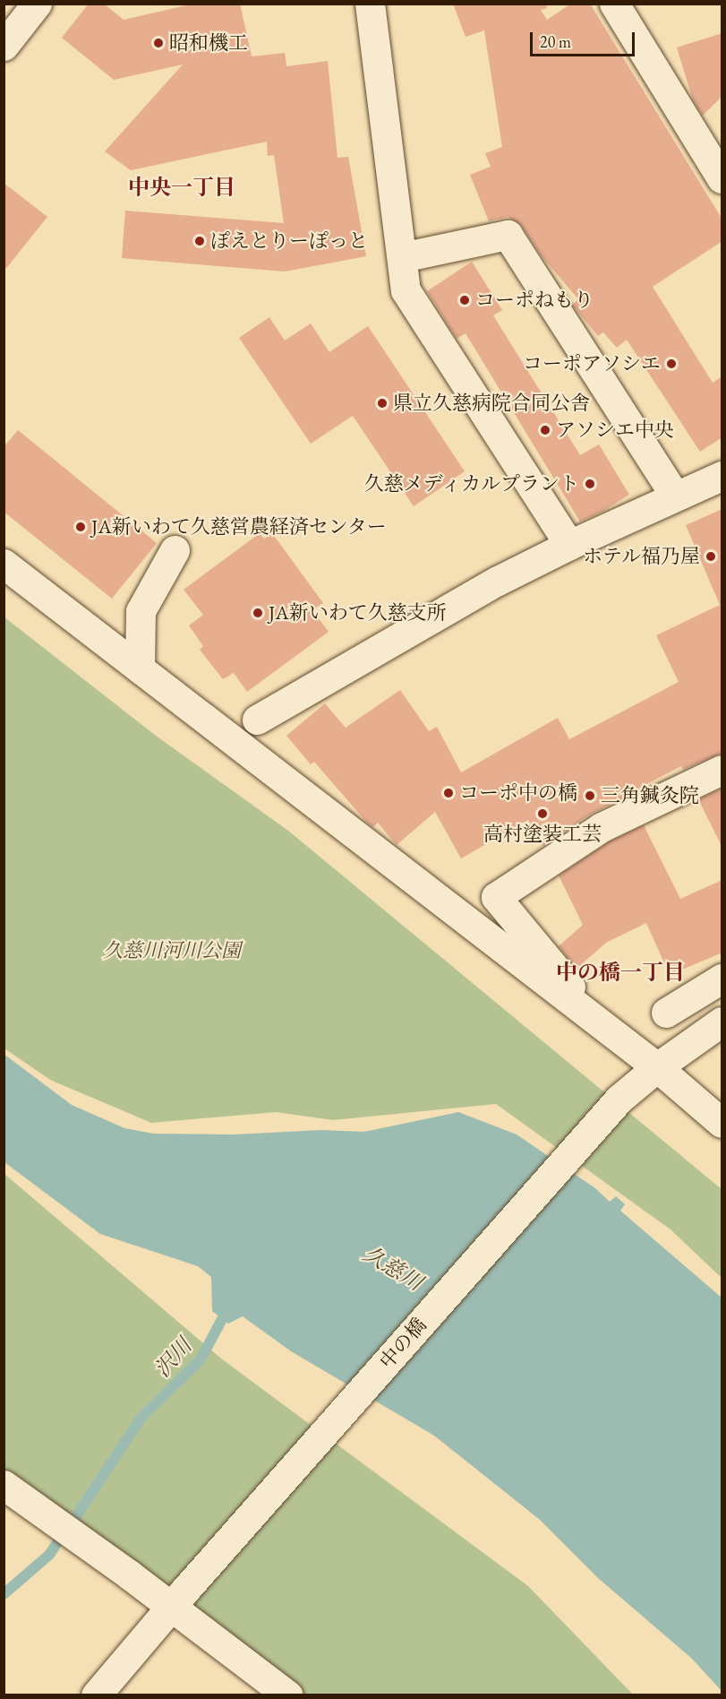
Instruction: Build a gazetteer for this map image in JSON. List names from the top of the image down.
{
  "streets": {
    "street": ["中の橋"]
  },
  "districts": ["中央一丁目", "中の橋一丁目"],
  "water": ["久慈川", "沢川"],
  "parks": ["久慈川河川公園"],
  "places": [
    "昭和機工",
    "ぽえとりーぽっと",
    "コーポねもり",
    "コーポアソシエ",
    "県立久慈病院合同公舎",
    "アソシエ中央",
    "久慈メディカルプラント",
    "JA新いわて久慈営農経済センター",
    "ホテル福乃屋",
    "JA新いわて久慈支所",
    "コーポ中の橋",
    "三角鍼灸院",
    "高村塗装工芸"
  ],
  "scale_bar": "20 m"
}
